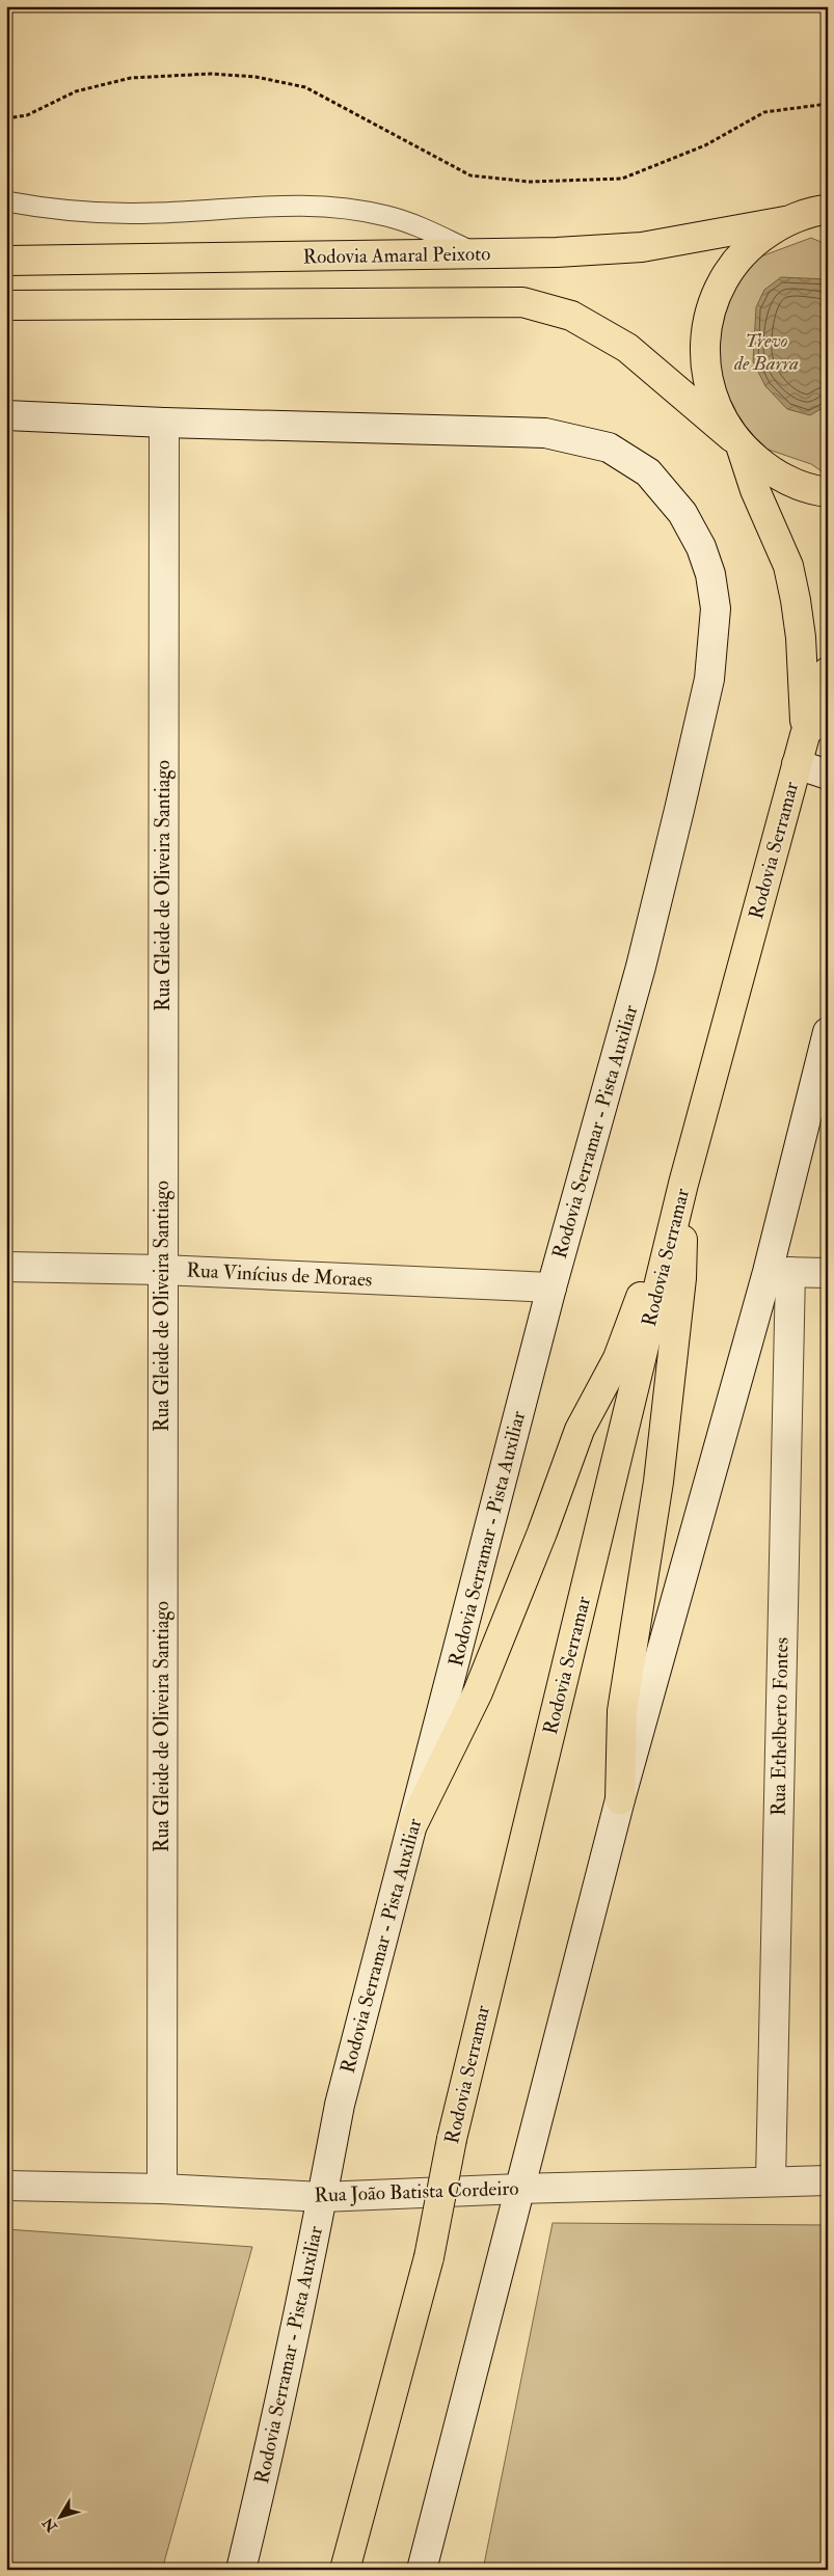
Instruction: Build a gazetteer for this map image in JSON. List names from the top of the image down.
{
  "streets": {
    "main road": [
      "Rodovia Amaral Peixoto",
      "Rodovia Serramar",
      "Rua Gleide de Oliveira Santiago",
      "Rodovia Serramar - Pista Auxiliar",
      "Rua Vinícius de Moraes",
      "Rua Ethelberto Fontes",
      "Rua João Batista Cordeiro"
    ]
  },
  "crossings": [
    ["Rua Gleide de Oliveira Santiago", "Rodovia Serramar - Pista Auxiliar"],
    ["Rua Gleide de Oliveira Santiago", "Rua Vinícius de Moraes"],
    ["Rua Gleide de Oliveira Santiago", "Rua João Batista Cordeiro"],
    ["Rodovia Serramar - Pista Auxiliar", "Rua Vinícius de Moraes"],
    ["Rodovia Serramar - Pista Auxiliar", "Rua João Batista Cordeiro"],
    ["Rua Ethelberto Fontes", "Rua João Batista Cordeiro"]
  ],
  "parks": ["Trevo de Barra"],
  "north": "bottom left"
}
